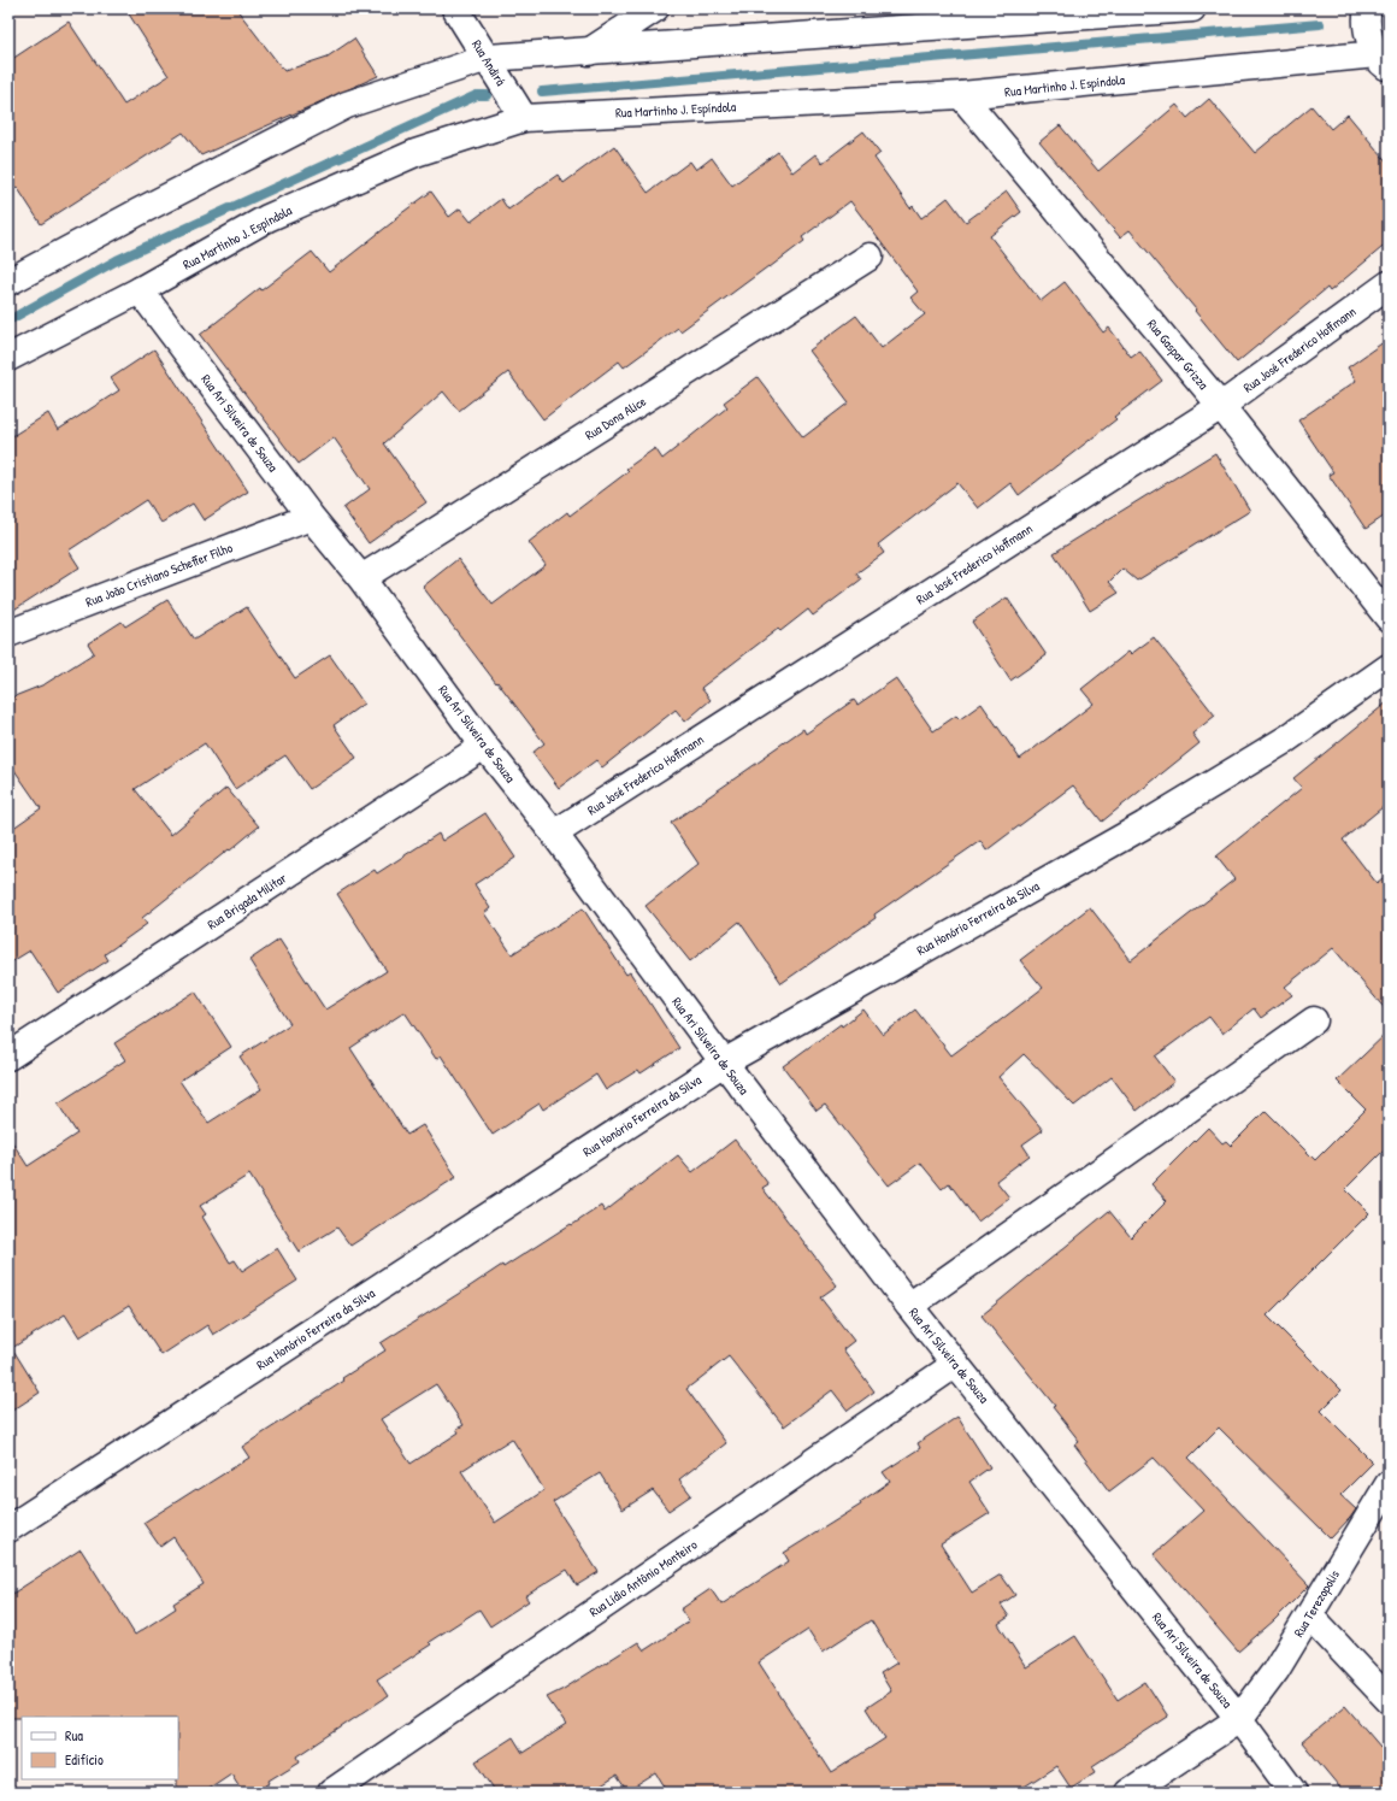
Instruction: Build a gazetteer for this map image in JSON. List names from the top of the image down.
{
  "streets": {
    "street": [
      "Rua Andirá",
      "Rua Martinho J. Espíndola",
      "Rua José Frederico Hoffmann",
      "Rua Gaspar Grizza",
      "Rua Dona Alice",
      "Rua Ari Silveira de Souza",
      "Rua João Cristiano Scheffer Filho",
      "Rua Brigada Militar",
      "Rua Honório Ferreira da Silva",
      "Rua Lídio Antônio Monteiro",
      "Rua Terezopolis"
    ]
  },
  "crossings": [
    ["Rua Andirá", "Rua Martinho J. Espíndola"],
    ["Rua Martinho J. Espíndola", "Rua Gaspar Grizza"],
    ["Rua Martinho J. Espíndola", "Rua Ari Silveira de Souza"],
    ["Rua José Frederico Hoffmann", "Rua Gaspar Grizza"],
    ["Rua José Frederico Hoffmann", "Rua Ari Silveira de Souza"],
    ["Rua Dona Alice", "Rua Ari Silveira de Souza"],
    ["Rua Ari Silveira de Souza", "Rua João Cristiano Scheffer Filho"],
    ["Rua Ari Silveira de Souza", "Rua Brigada Militar"],
    ["Rua Ari Silveira de Souza", "Rua Honório Ferreira da Silva"],
    ["Rua Ari Silveira de Souza", "Rua Lídio Antônio Monteiro"],
    ["Rua Ari Silveira de Souza", "Rua Terezopolis"]
  ],
  "legend": ["Rua", "Edifício"]
}
